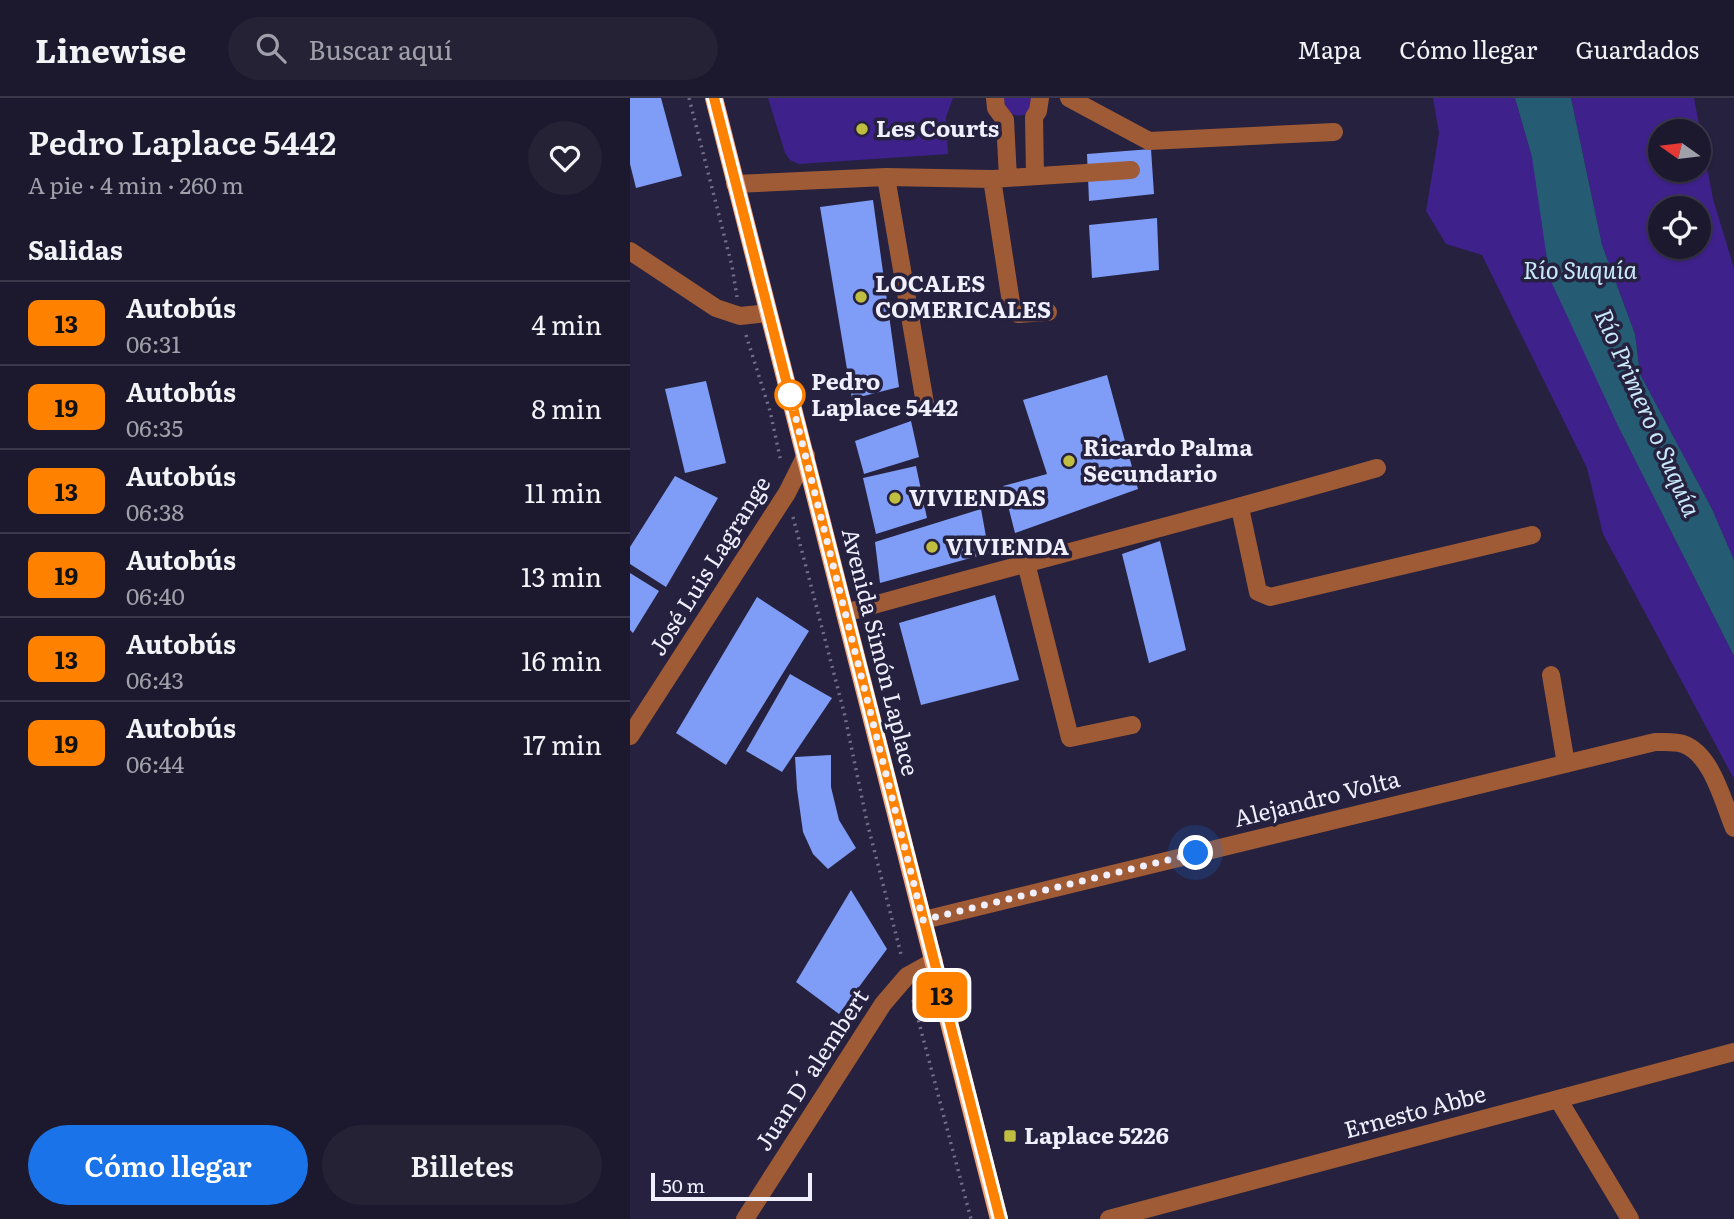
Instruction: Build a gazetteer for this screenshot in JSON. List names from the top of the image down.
{
  "streets": {
    "main road": ["Avenida Simón Laplace"],
    "street": [
      "José Luis Lagrange",
      "Alejandro Volta",
      "Juan D´alembert",
      "Ernesto Abbe"
    ]
  },
  "crossings": [
    ["José Luis Lagrange", "Avenida Simón Laplace"],
    ["Avenida Simón Laplace", "Alejandro Volta"],
    ["Avenida Simón Laplace", "Juan D´alembert"]
  ],
  "water": ["Río Suquía", "Río Primero o Suquía"],
  "places": {
    "other": [
      "Les Courts",
      "LOCALES COMERICALES",
      "Pedro Laplace 5442",
      "Ricardo Palma Secundario",
      "VIVIENDAS",
      "VIVIENDA"
    ],
    "transit": ["Laplace 5226"]
  },
  "lines": ["bus line 13"],
  "scale_bar": "50 m",
  "north": "left",
  "page": {
    "header": "Linewise",
    "search": "Buscar aquí",
    "nav": ["Mapa", "Cómo llegar", "Guardados"],
    "heading": [
      ["Pedro Laplace 5442", "A pie · 4 min · 260 m"],
      "Salidas"
    ],
    "on_map": "13",
    "list": [
      {
        "mark": "13",
        "name": "Autobús",
        "note": "06:31",
        "value": "4 min"
      },
      {
        "mark": "19",
        "name": "Autobús",
        "note": "06:35",
        "value": "8 min"
      },
      {
        "mark": "13",
        "name": "Autobús",
        "note": "06:38",
        "value": "11 min"
      },
      {
        "mark": "19",
        "name": "Autobús",
        "note": "06:40",
        "value": "13 min"
      },
      {
        "mark": "13",
        "name": "Autobús",
        "note": "06:43",
        "value": "16 min"
      },
      {
        "mark": "19",
        "name": "Autobús",
        "note": "06:44",
        "value": "17 min"
      }
    ],
    "buttons": ["Cómo llegar", "Billetes"],
    "scale": "50 m"
  }
}
